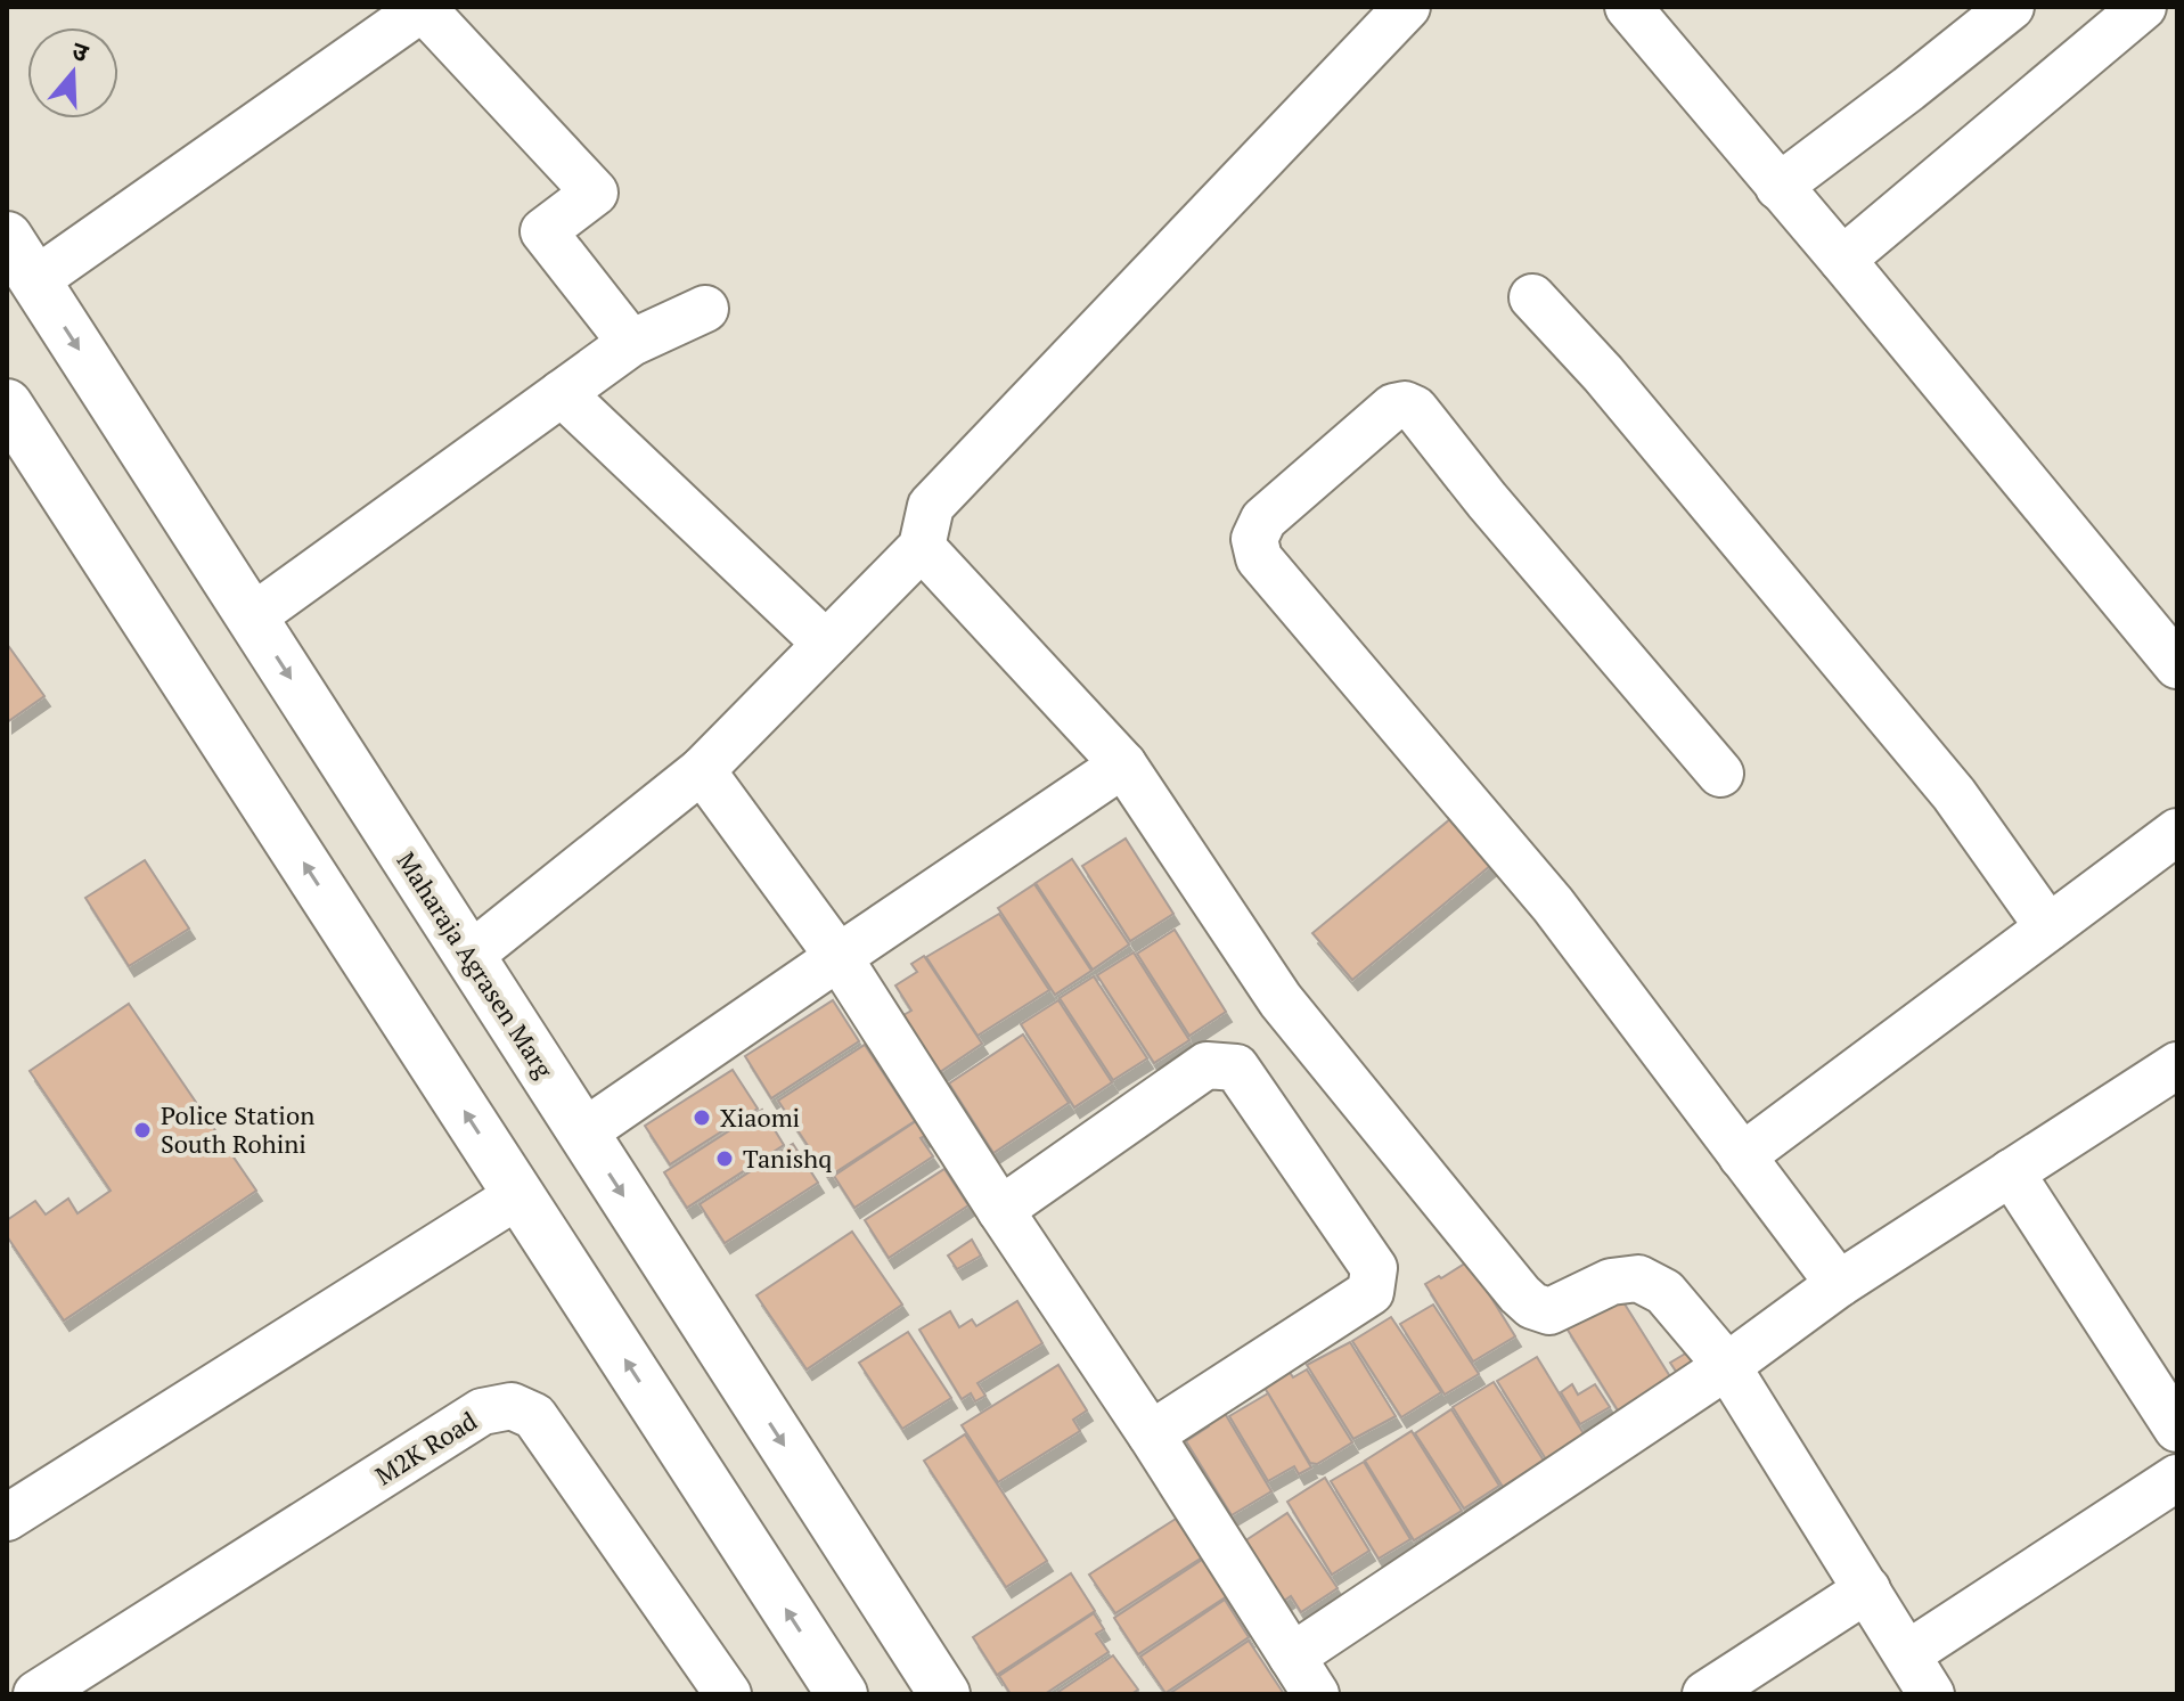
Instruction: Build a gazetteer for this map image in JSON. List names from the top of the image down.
{
  "streets": {
    "street": ["Maharaja Agrasen Marg", "M2K Road"]
  },
  "places": ["Xiaomi", "Police Station South Rohini", "Tanishq"],
  "north": "top"
}
